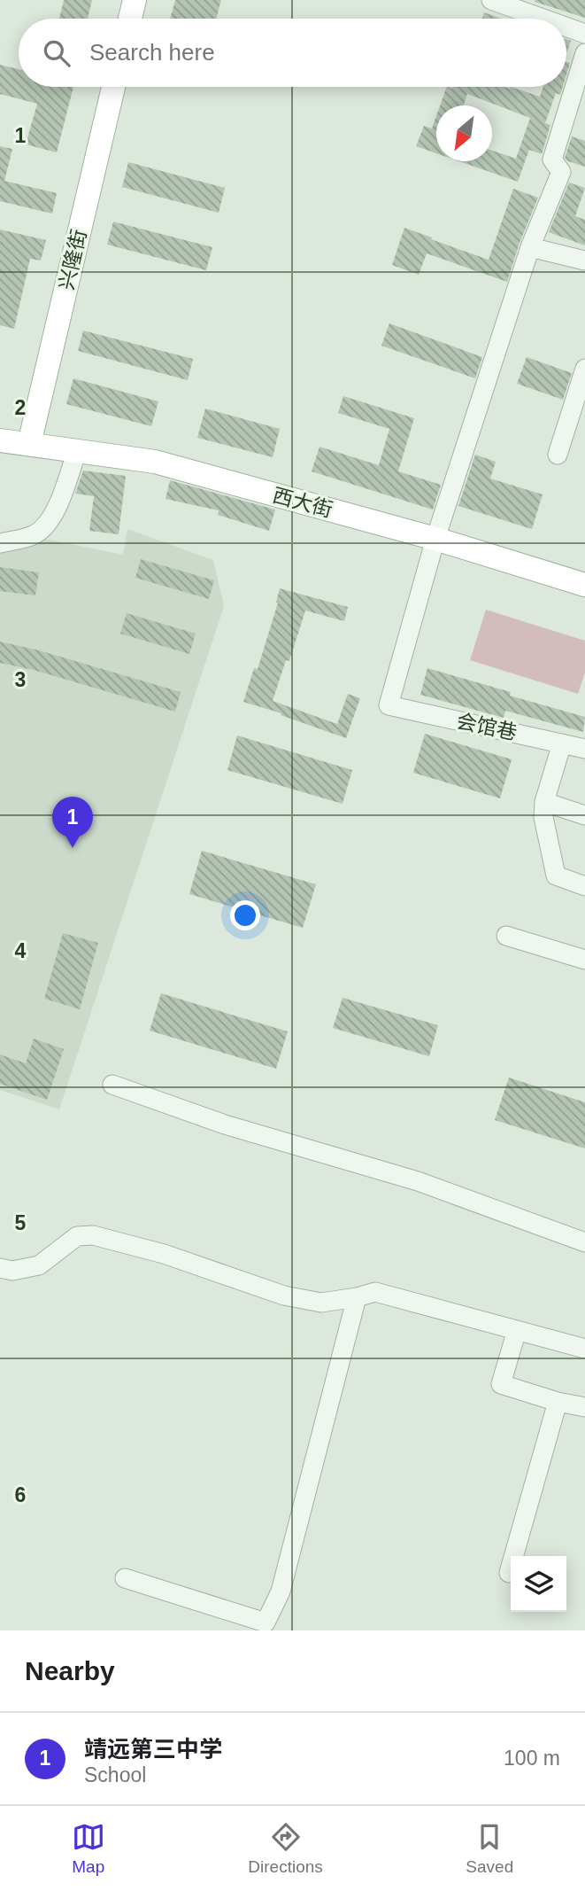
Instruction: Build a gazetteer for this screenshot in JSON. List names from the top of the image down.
{
  "streets": {
    "main road": ["兴隆街", "西大街"],
    "street": ["会馆巷"]
  },
  "crossings": [
    ["兴隆街", "西大街"],
    ["西大街", "会馆巷"]
  ],
  "north": "bottom left",
  "page": {
    "search": "Search here",
    "pins": "1",
    "heading": "Nearby",
    "list": [
      {
        "mark": "1",
        "name": "靖远第三中学",
        "note": "School",
        "value": "100 m"
      }
    ],
    "nav": ["Map", "Directions", "Saved"]
  },
  "grid": {
    "rows": [
      "1",
      "2",
      "3",
      "4",
      "5",
      "6"
    ]
  }
}
